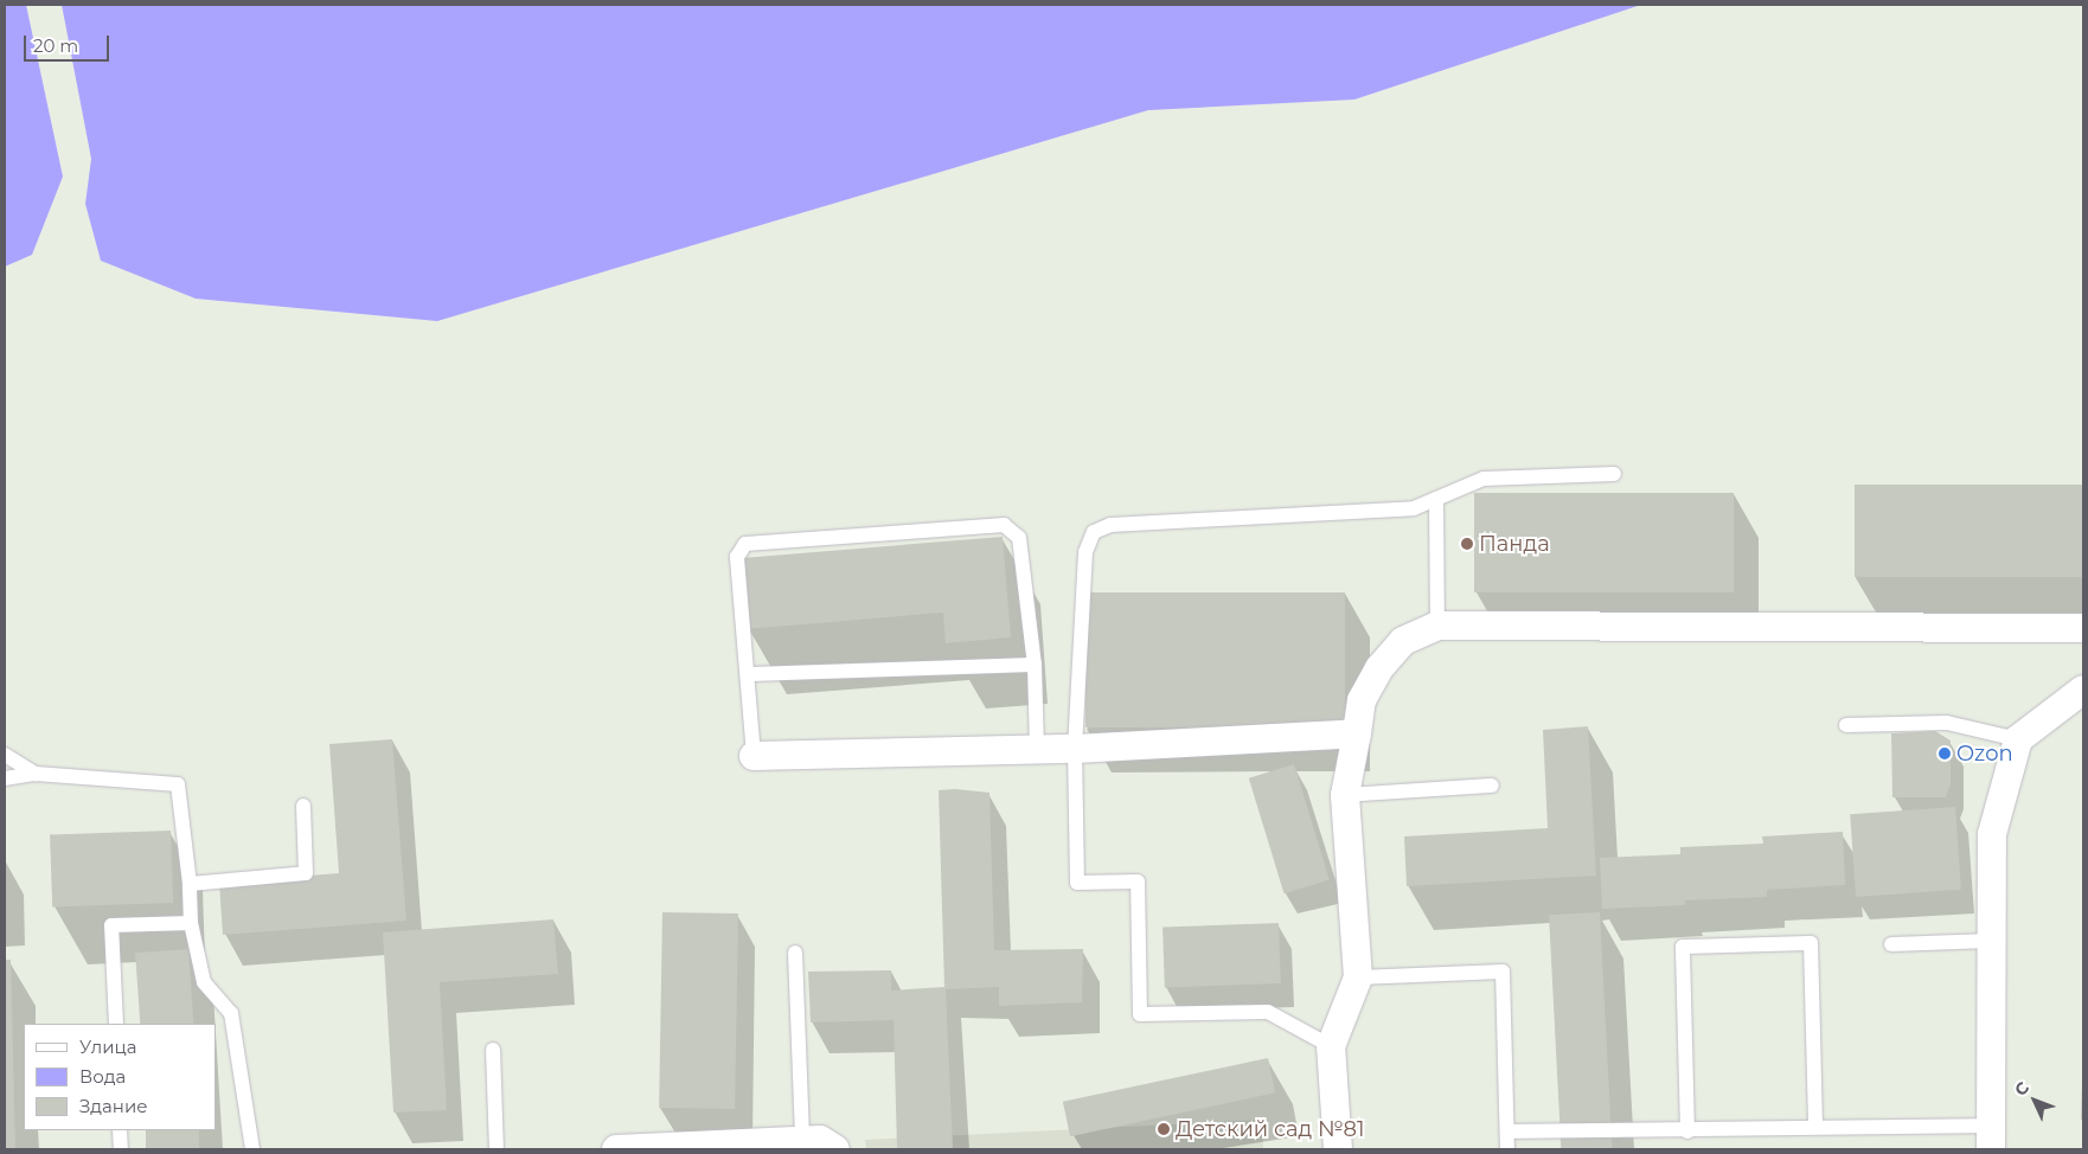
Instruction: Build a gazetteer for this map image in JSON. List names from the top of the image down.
{
  "places": ["Панда", "Ozon", "Детский сад №81"],
  "legend": ["Улица", "Вода", "Здание"],
  "scale_bar": "20 m",
  "north": "top left"
}
